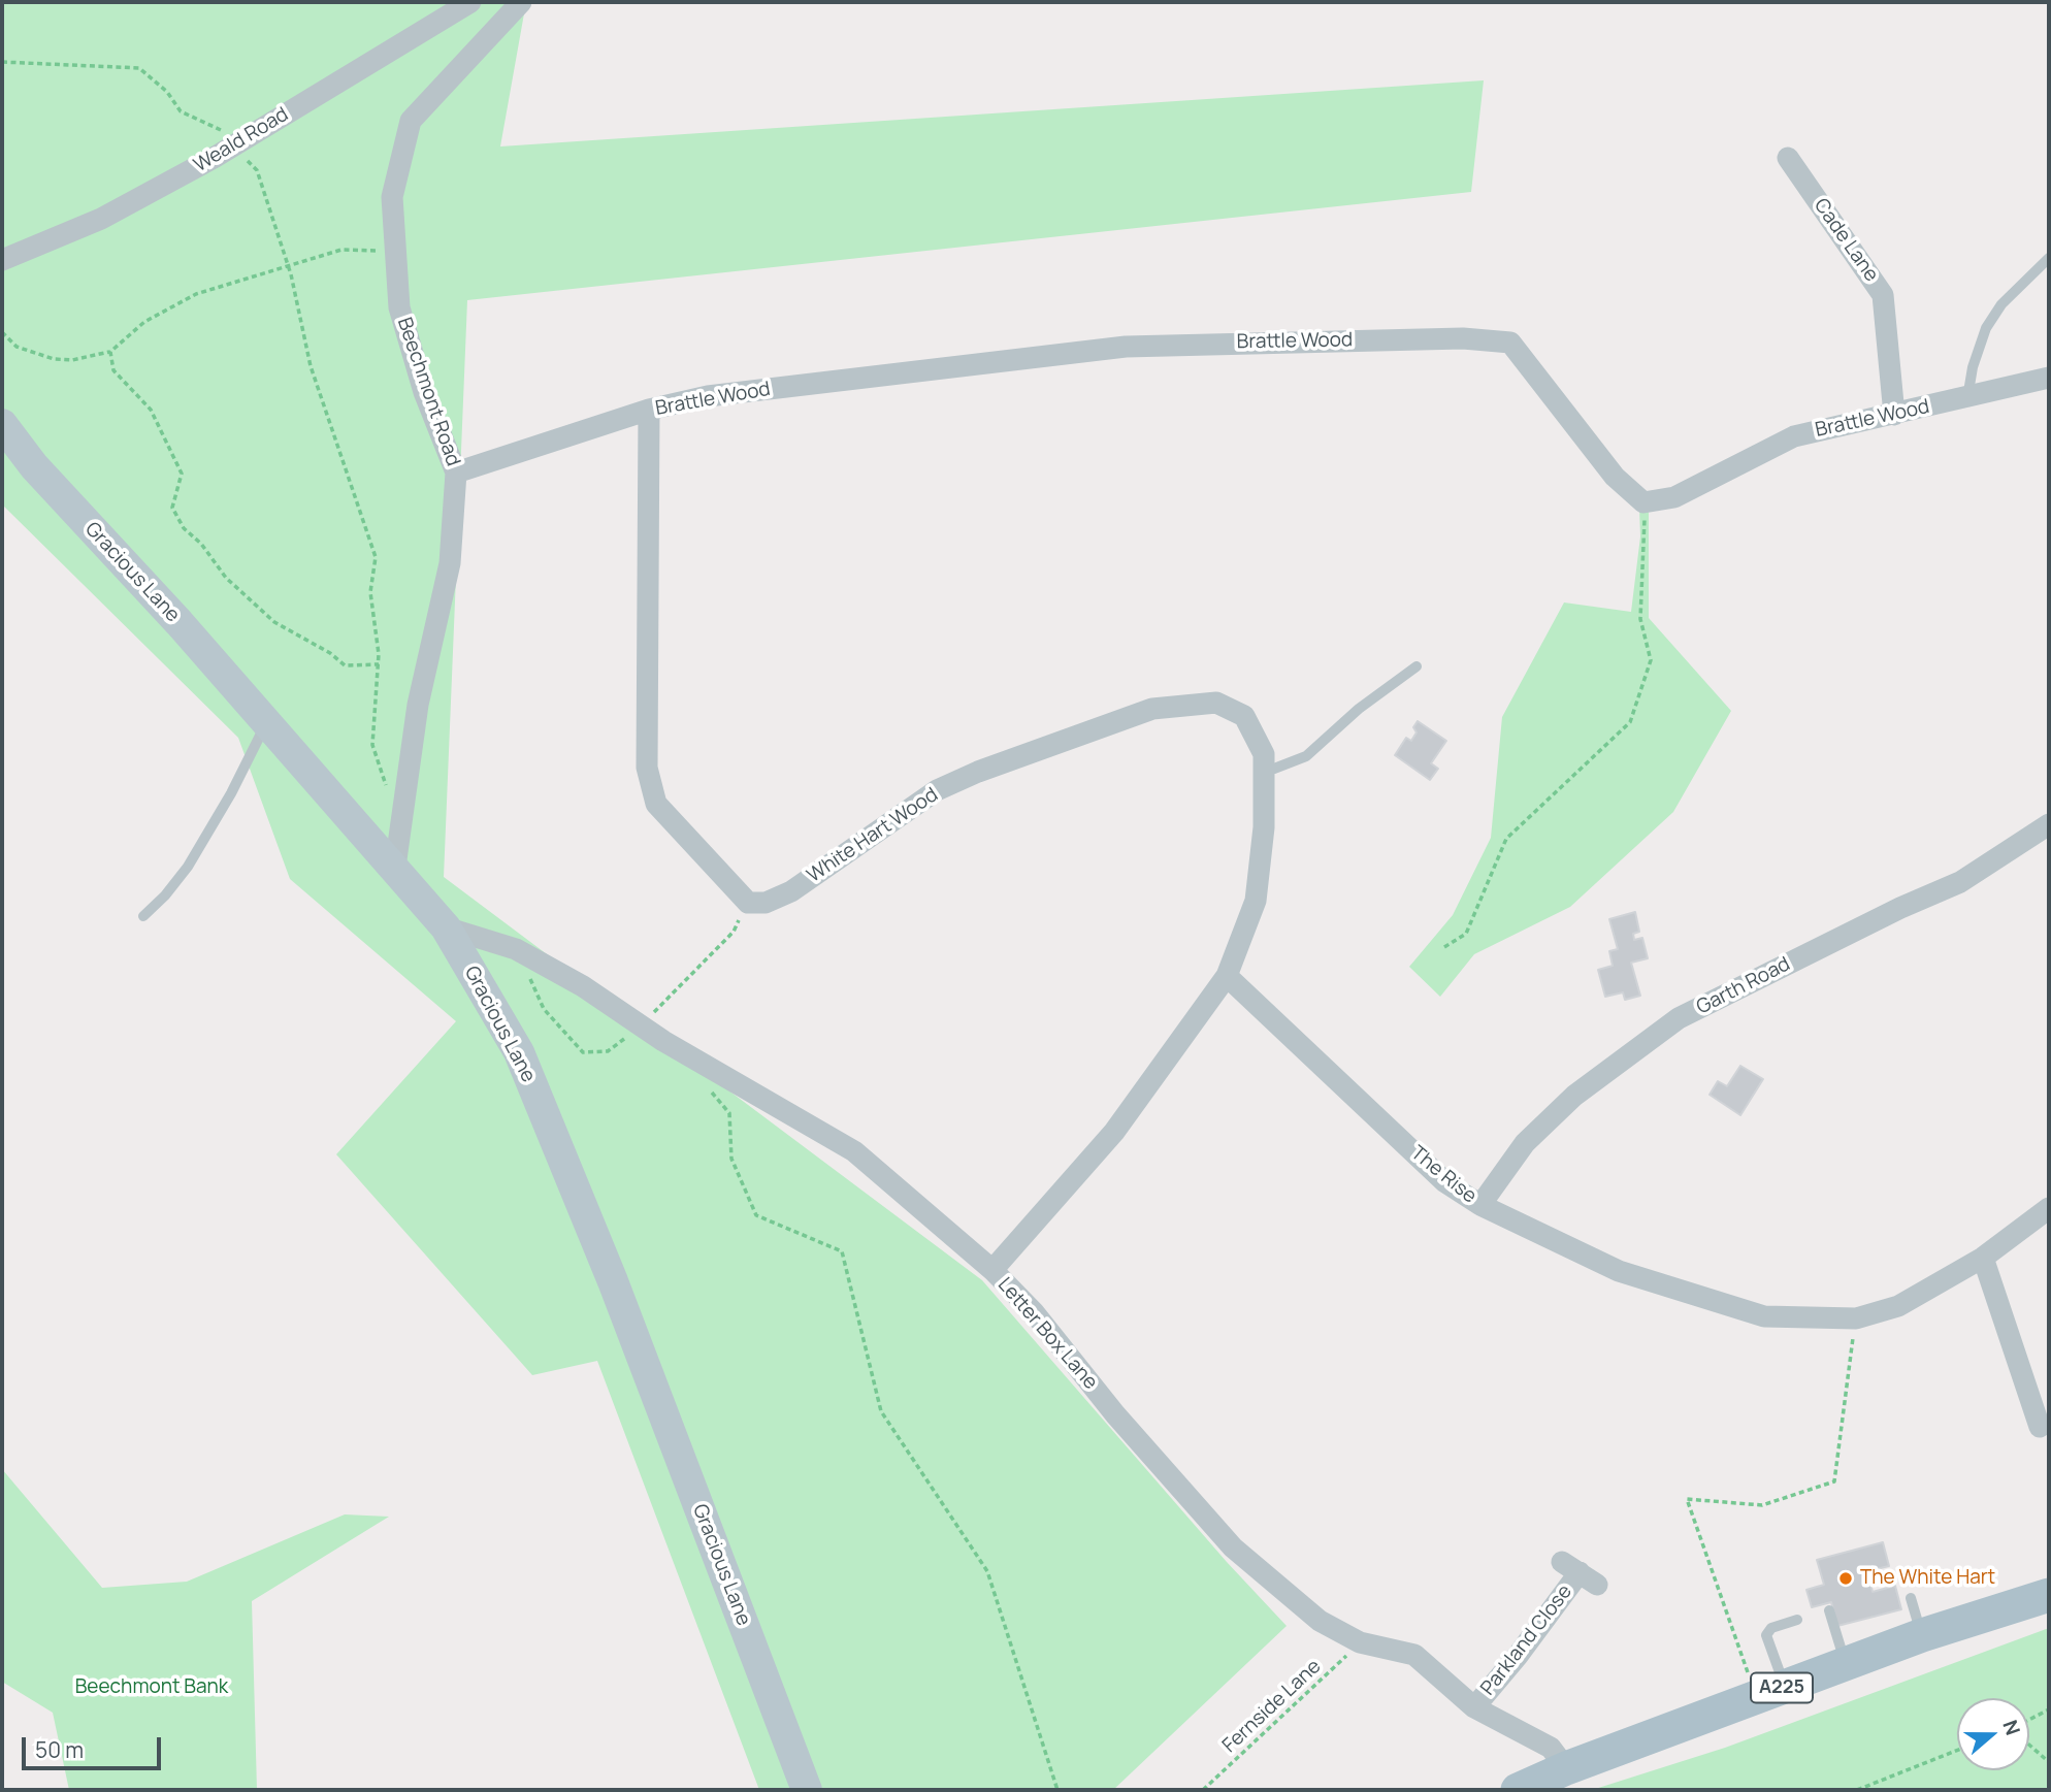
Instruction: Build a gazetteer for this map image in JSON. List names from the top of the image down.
{
  "streets": {
    "main road": ["A225"],
    "street": [
      "Weald Road",
      "Cade Lane",
      "Brattle Wood",
      "Beechmont Road",
      "Gracious Lane",
      "White Hart Wood",
      "Garth Road",
      "The Rise",
      "Letter Box Lane",
      "Parkland Close"
    ],
    "path": ["Fernside Lane"]
  },
  "crossings": [
    ["Cade Lane", "Brattle Wood"],
    ["Brattle Wood", "Beechmont Road"],
    ["Beechmont Road", "Gracious Lane"],
    ["Gracious Lane", "Letter Box Lane"],
    ["White Hart Wood", "The Rise"],
    ["Garth Road", "The Rise"],
    ["Letter Box Lane", "Parkland Close"],
    ["Letter Box Lane", "A225"],
    ["Letter Box Lane", "Fernside Lane"]
  ],
  "parks": ["Beechmont Bank"],
  "places": ["The White Hart"],
  "scale_bar": "50 m",
  "north": "right"
}
